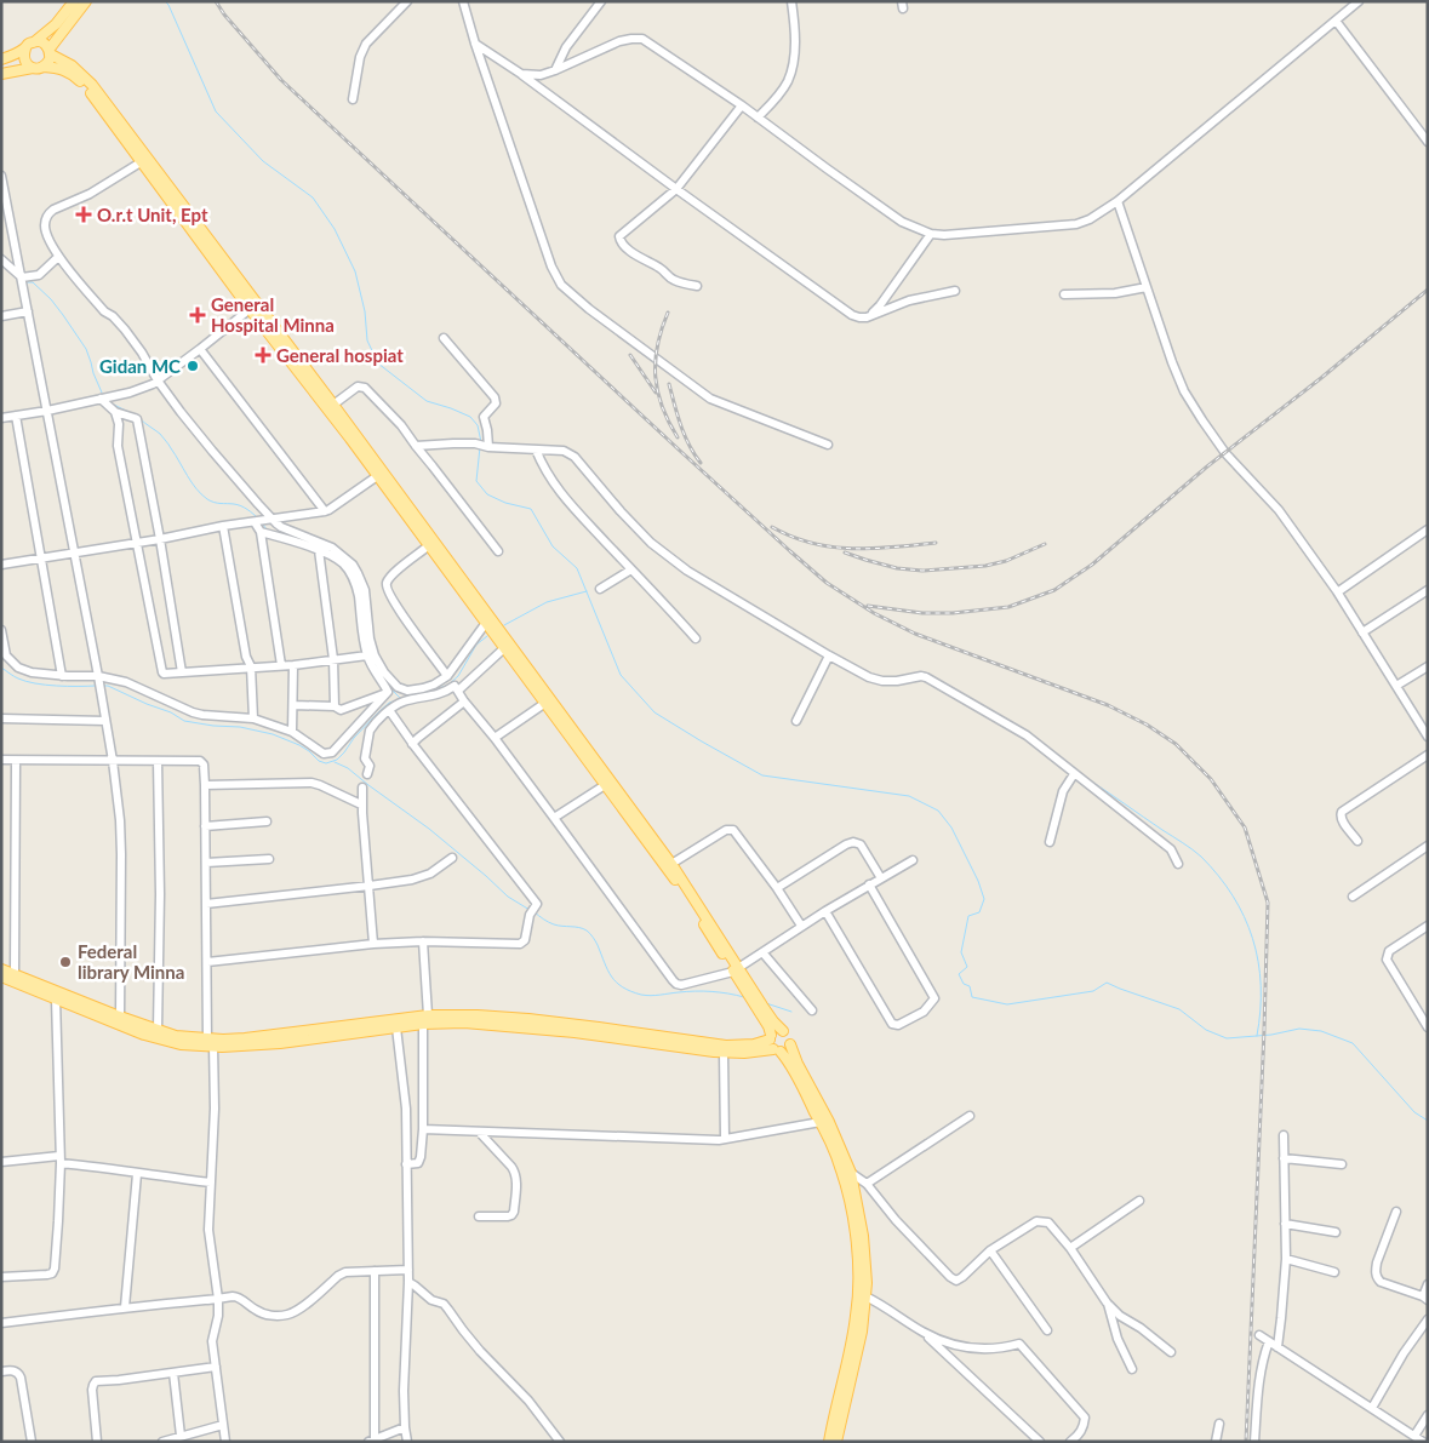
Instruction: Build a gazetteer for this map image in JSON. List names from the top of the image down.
{
  "places": {
    "health": ["O.r.t Unit, Ept", "General Hospital Minna", "General hospiat"],
    "other": ["Gidan MC", "Federal library Minna"]
  }
}
